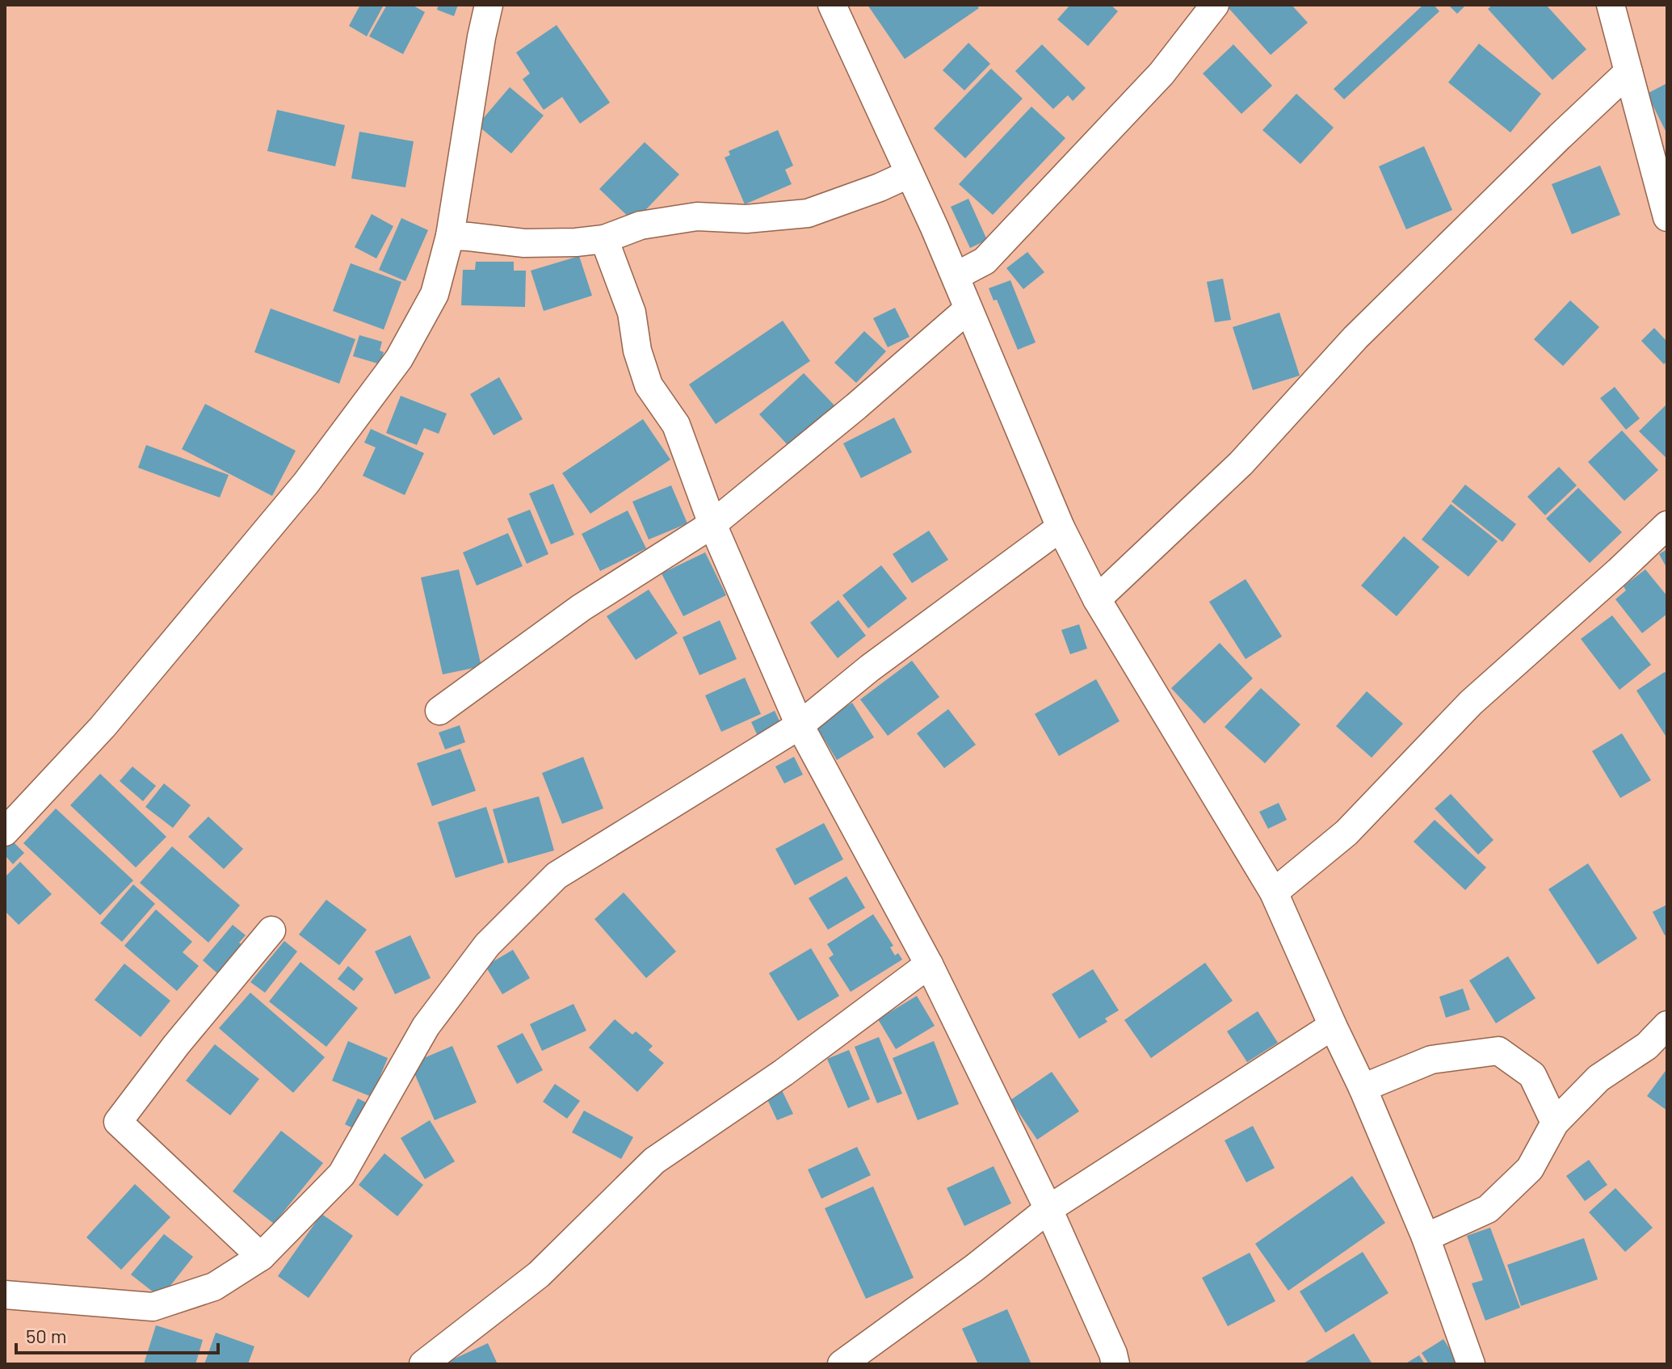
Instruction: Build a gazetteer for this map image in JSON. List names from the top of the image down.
{
  "scale_bar": "50 m"
}
